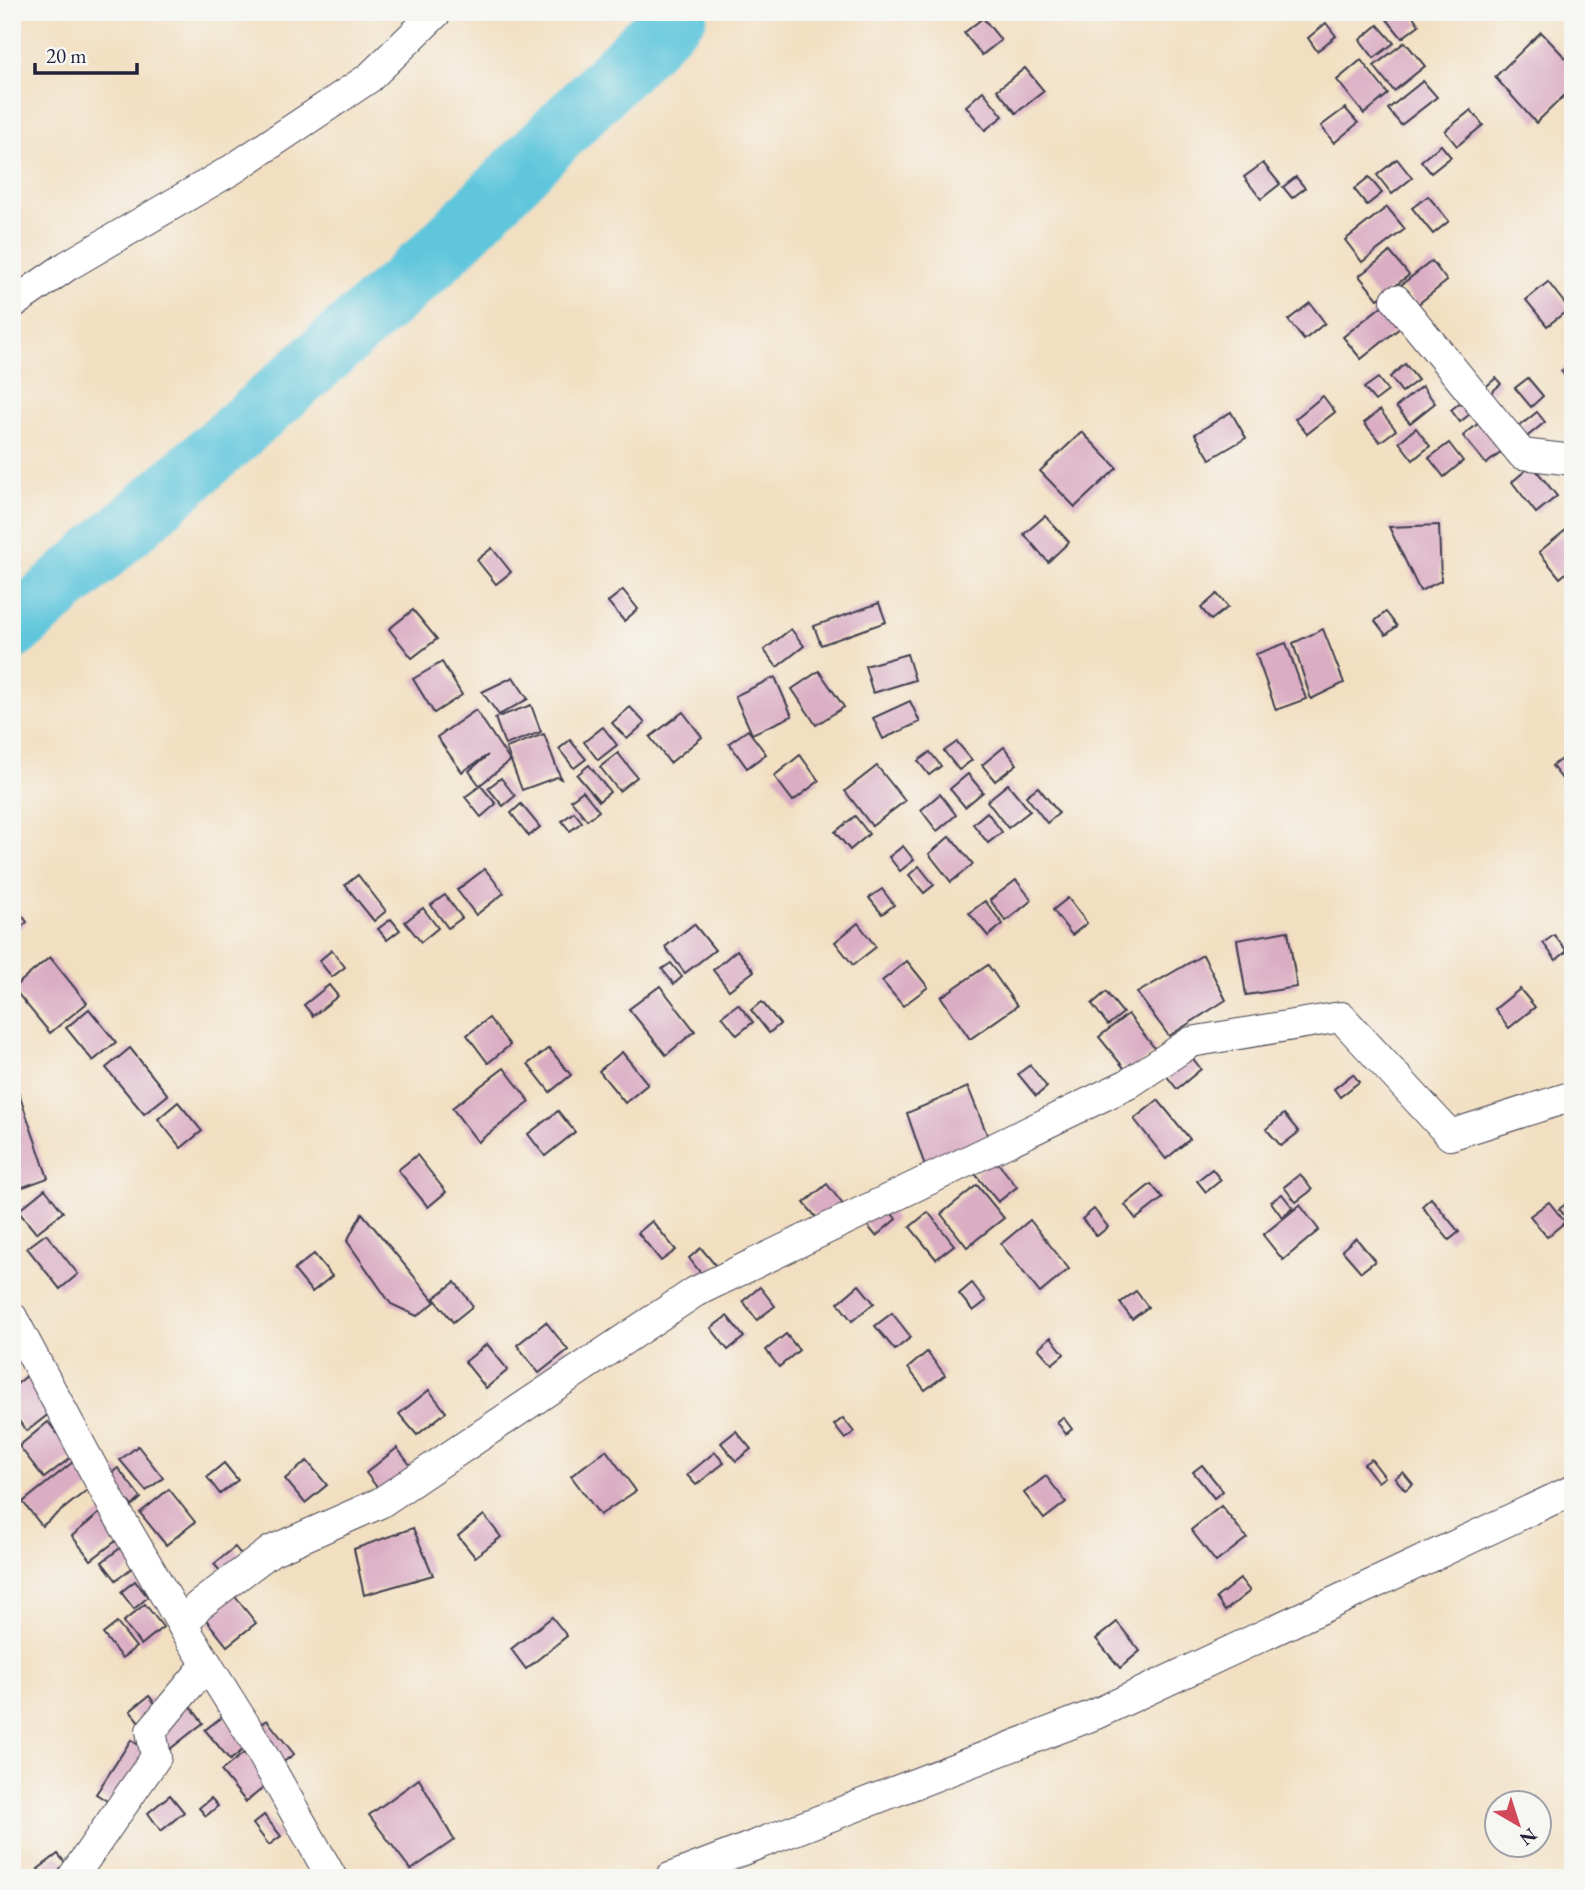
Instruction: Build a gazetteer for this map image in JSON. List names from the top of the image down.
{
  "scale_bar": "20 m",
  "north": "bottom right"
}
